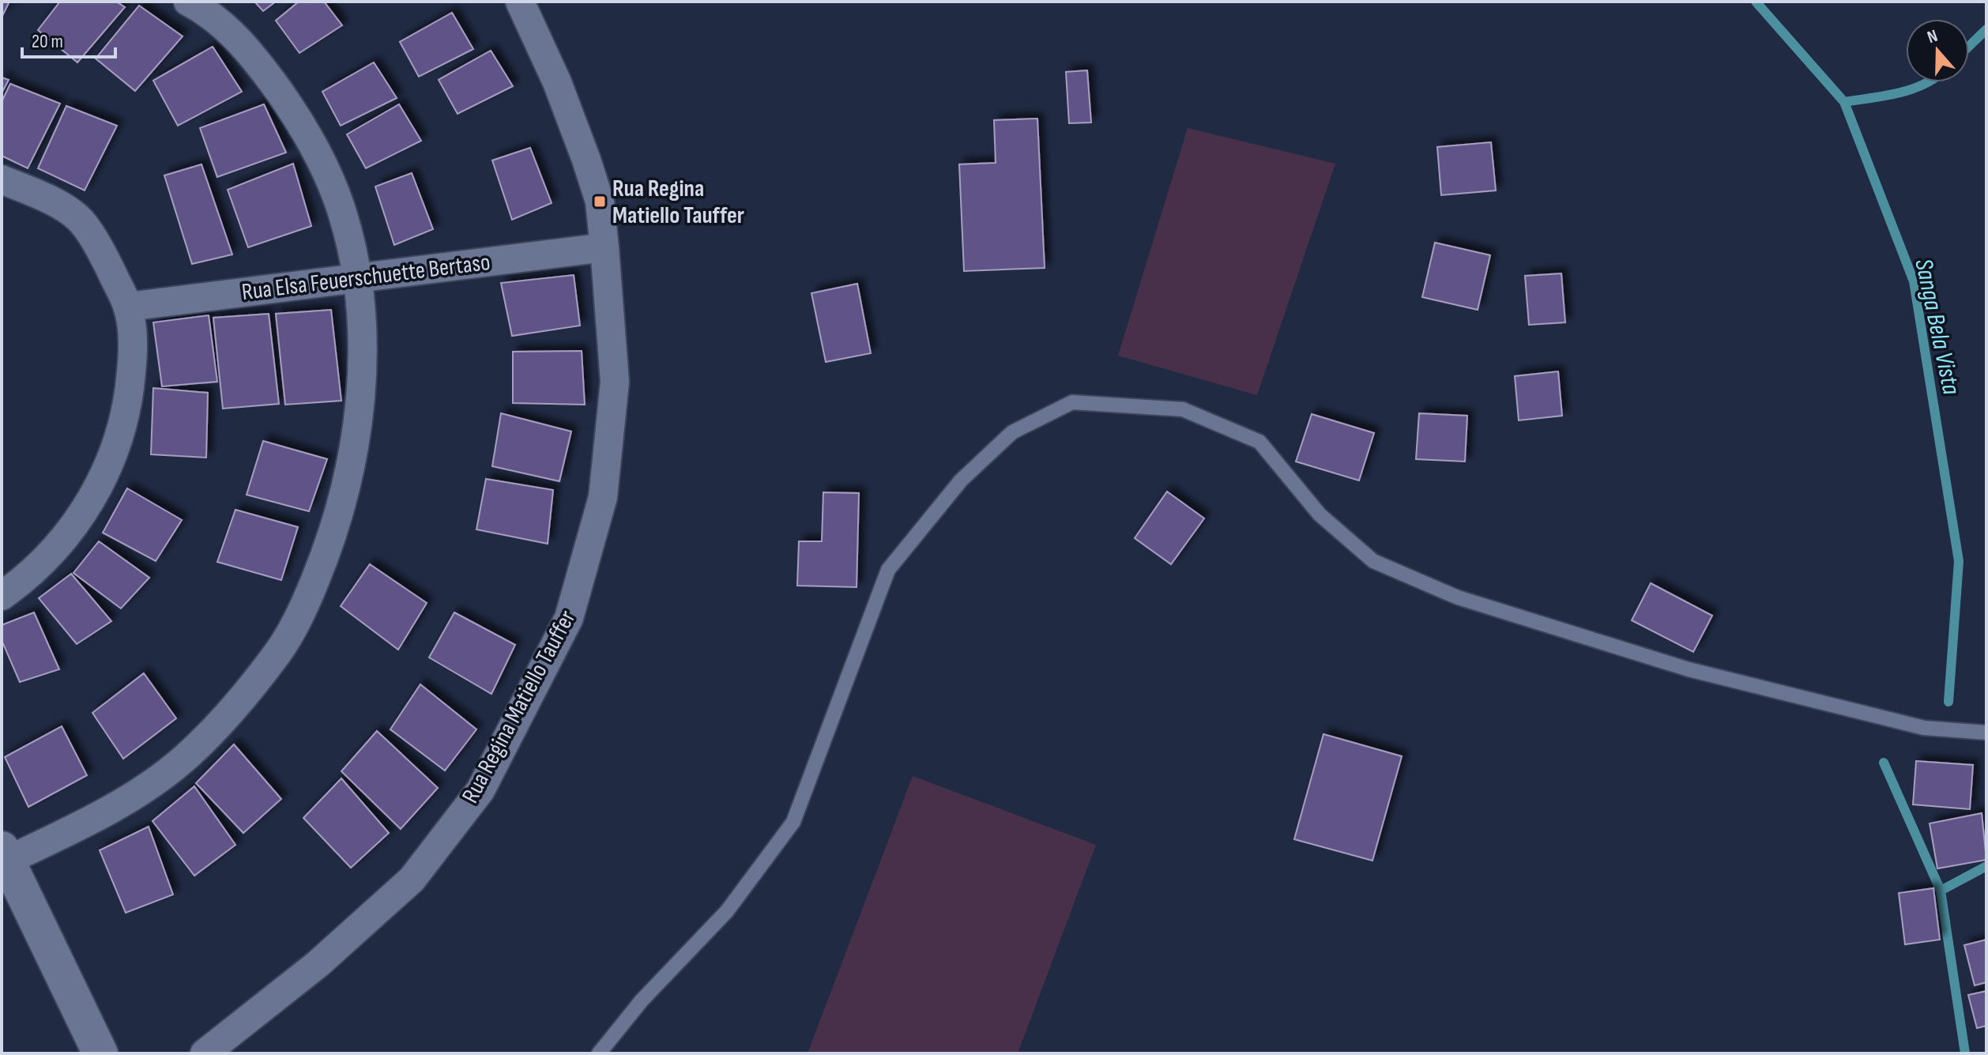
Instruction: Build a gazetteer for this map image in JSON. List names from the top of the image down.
{
  "streets": {
    "street": ["Rua Elsa Feuerschuette Bertaso", "Rua Regina Matiello Tauffer"]
  },
  "crossings": [
    ["Rua Elsa Feuerschuette Bertaso", "Rua Regina Matiello Tauffer"]
  ],
  "water": ["Sanga Bela Vista"],
  "places": {
    "transit": ["Rua Regina Matiello Tauffer"]
  },
  "scale_bar": "20 m",
  "north": "top"
}
